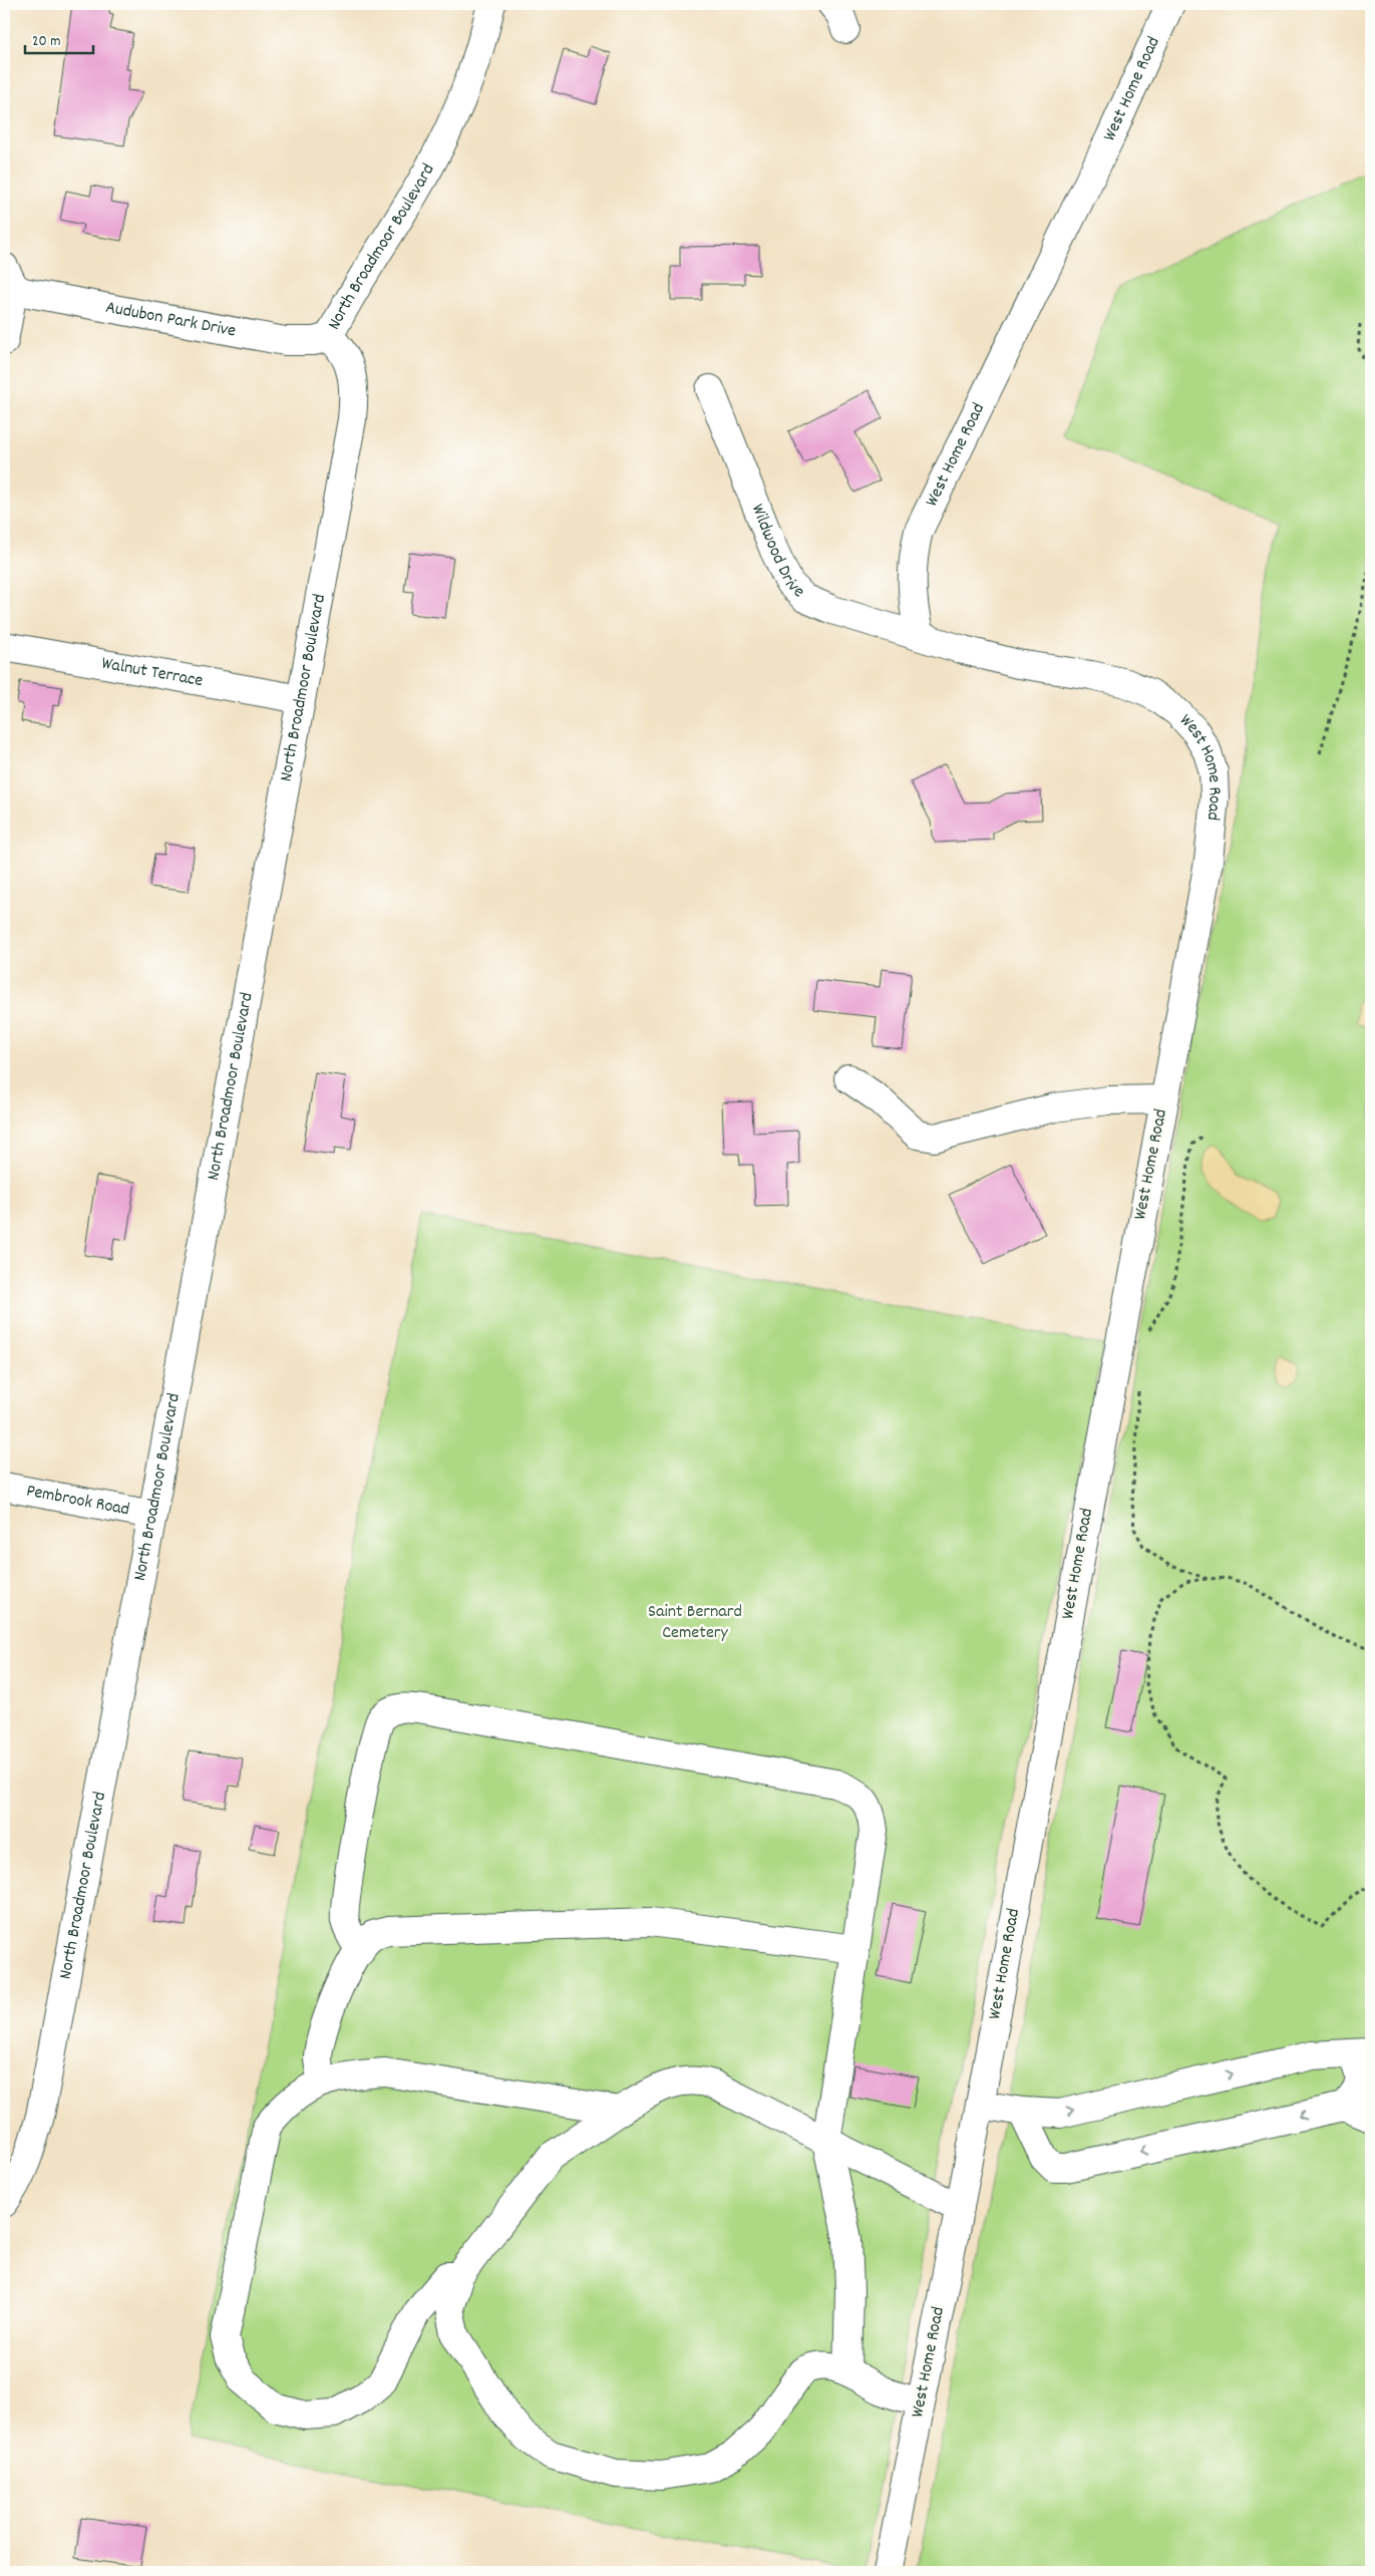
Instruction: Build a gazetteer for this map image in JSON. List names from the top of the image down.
{
  "streets": {
    "street": [
      "West Home Road",
      "North Broadmoor Boulevard",
      "Audubon Park Drive",
      "Wildwood Drive",
      "Walnut Terrace",
      "Pembrook Road"
    ]
  },
  "crossings": [
    ["West Home Road", "Wildwood Drive"],
    ["North Broadmoor Boulevard", "Audubon Park Drive"],
    ["North Broadmoor Boulevard", "Walnut Terrace"],
    ["North Broadmoor Boulevard", "Pembrook Road"]
  ],
  "parks": ["Saint Bernard Cemetery"],
  "scale_bar": "20 m"
}
